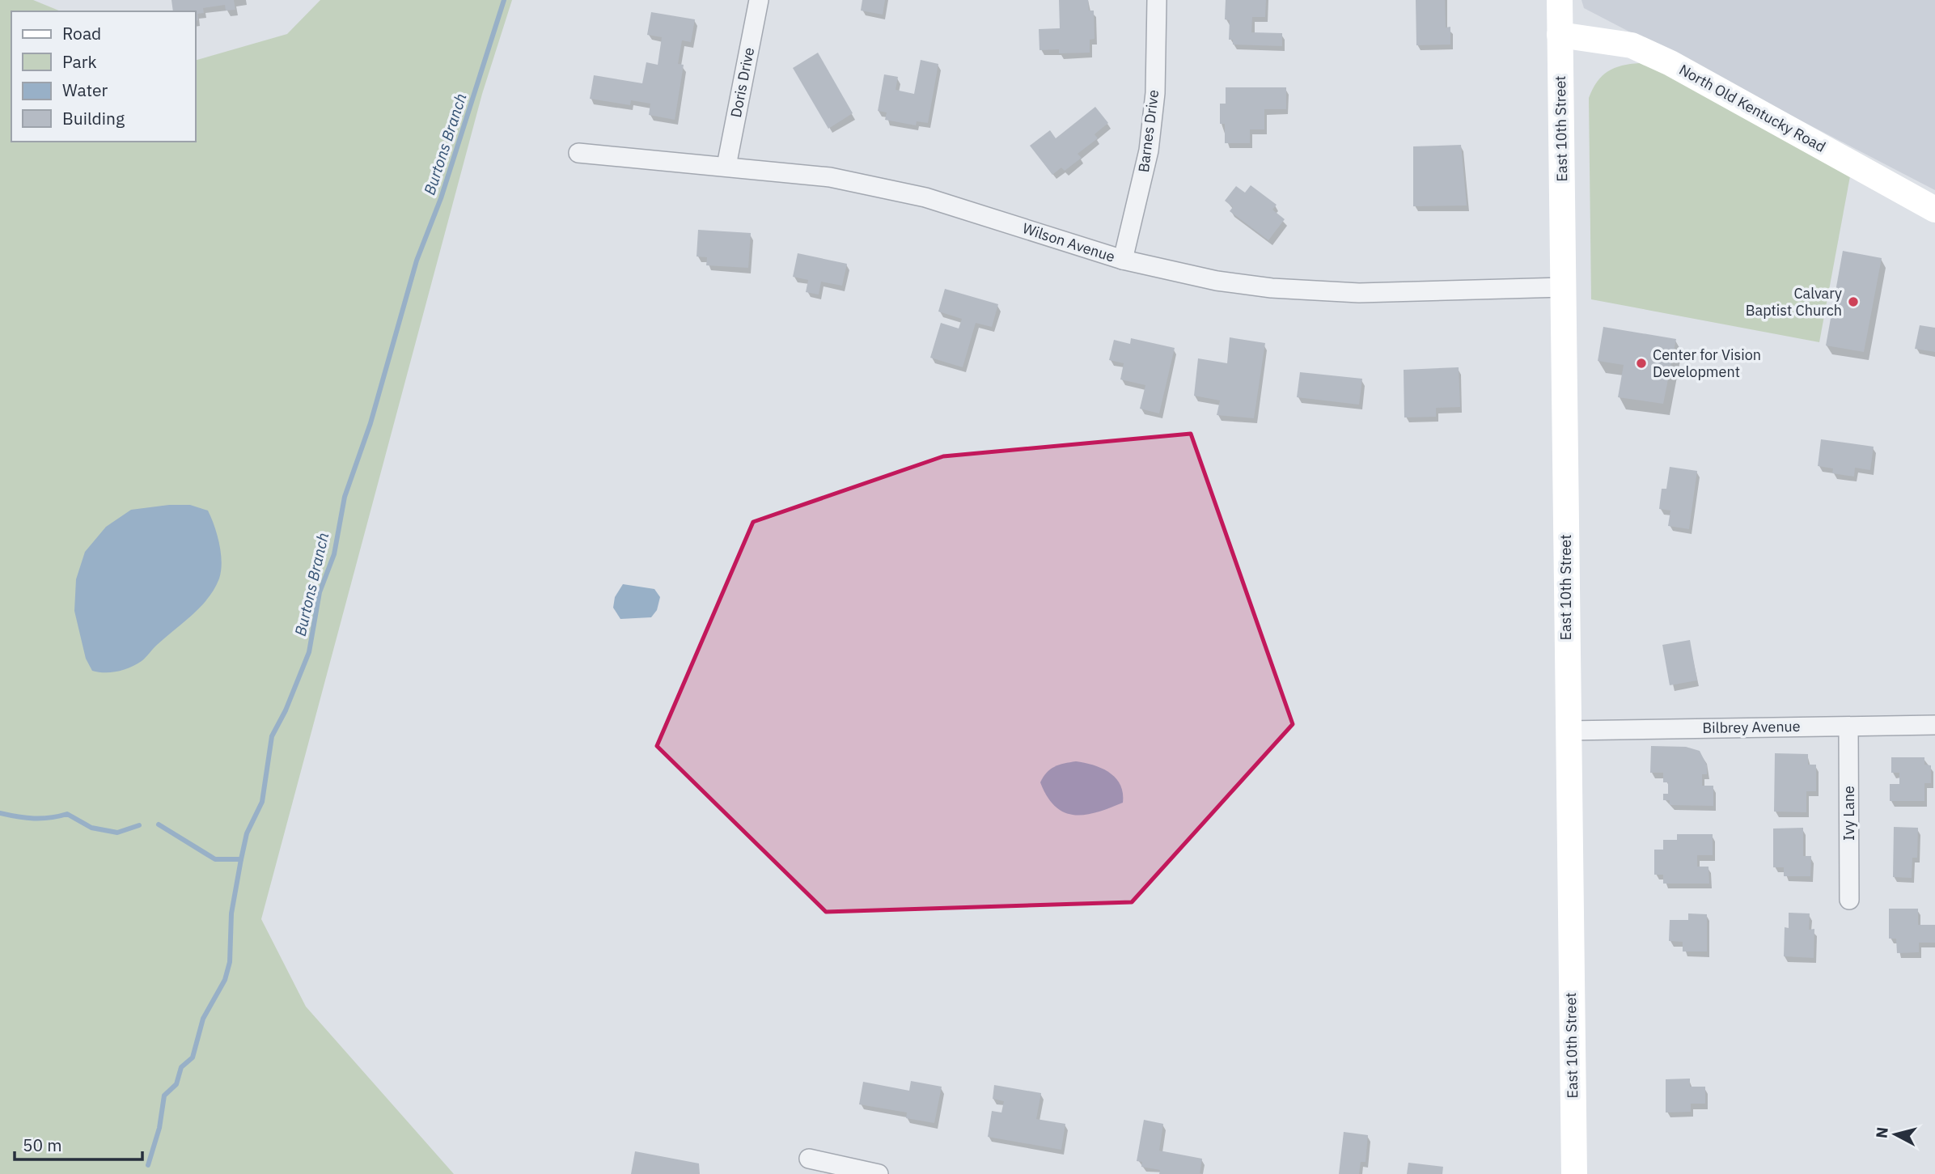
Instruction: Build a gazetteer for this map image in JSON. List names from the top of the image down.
{
  "streets": {
    "main road": ["North Old Kentucky Road", "East 10th Street"],
    "street": [
      "Doris Drive",
      "Barnes Drive",
      "Wilson Avenue",
      "Bilbrey Avenue",
      "Ivy Lane"
    ]
  },
  "crossings": [
    ["Doris Drive", "Wilson Avenue"],
    ["North Old Kentucky Road", "East 10th Street"],
    ["East 10th Street", "Wilson Avenue"],
    ["East 10th Street", "Bilbrey Avenue"],
    ["Barnes Drive", "Wilson Avenue"],
    ["Bilbrey Avenue", "Ivy Lane"]
  ],
  "water": ["Burtons Branch"],
  "places": ["Calvary Baptist Church", "Center for Vision Development"],
  "legend": [
    "Road",
    "Park",
    "Water",
    "Building"
  ],
  "scale_bar": "50 m",
  "north": "left"
}
